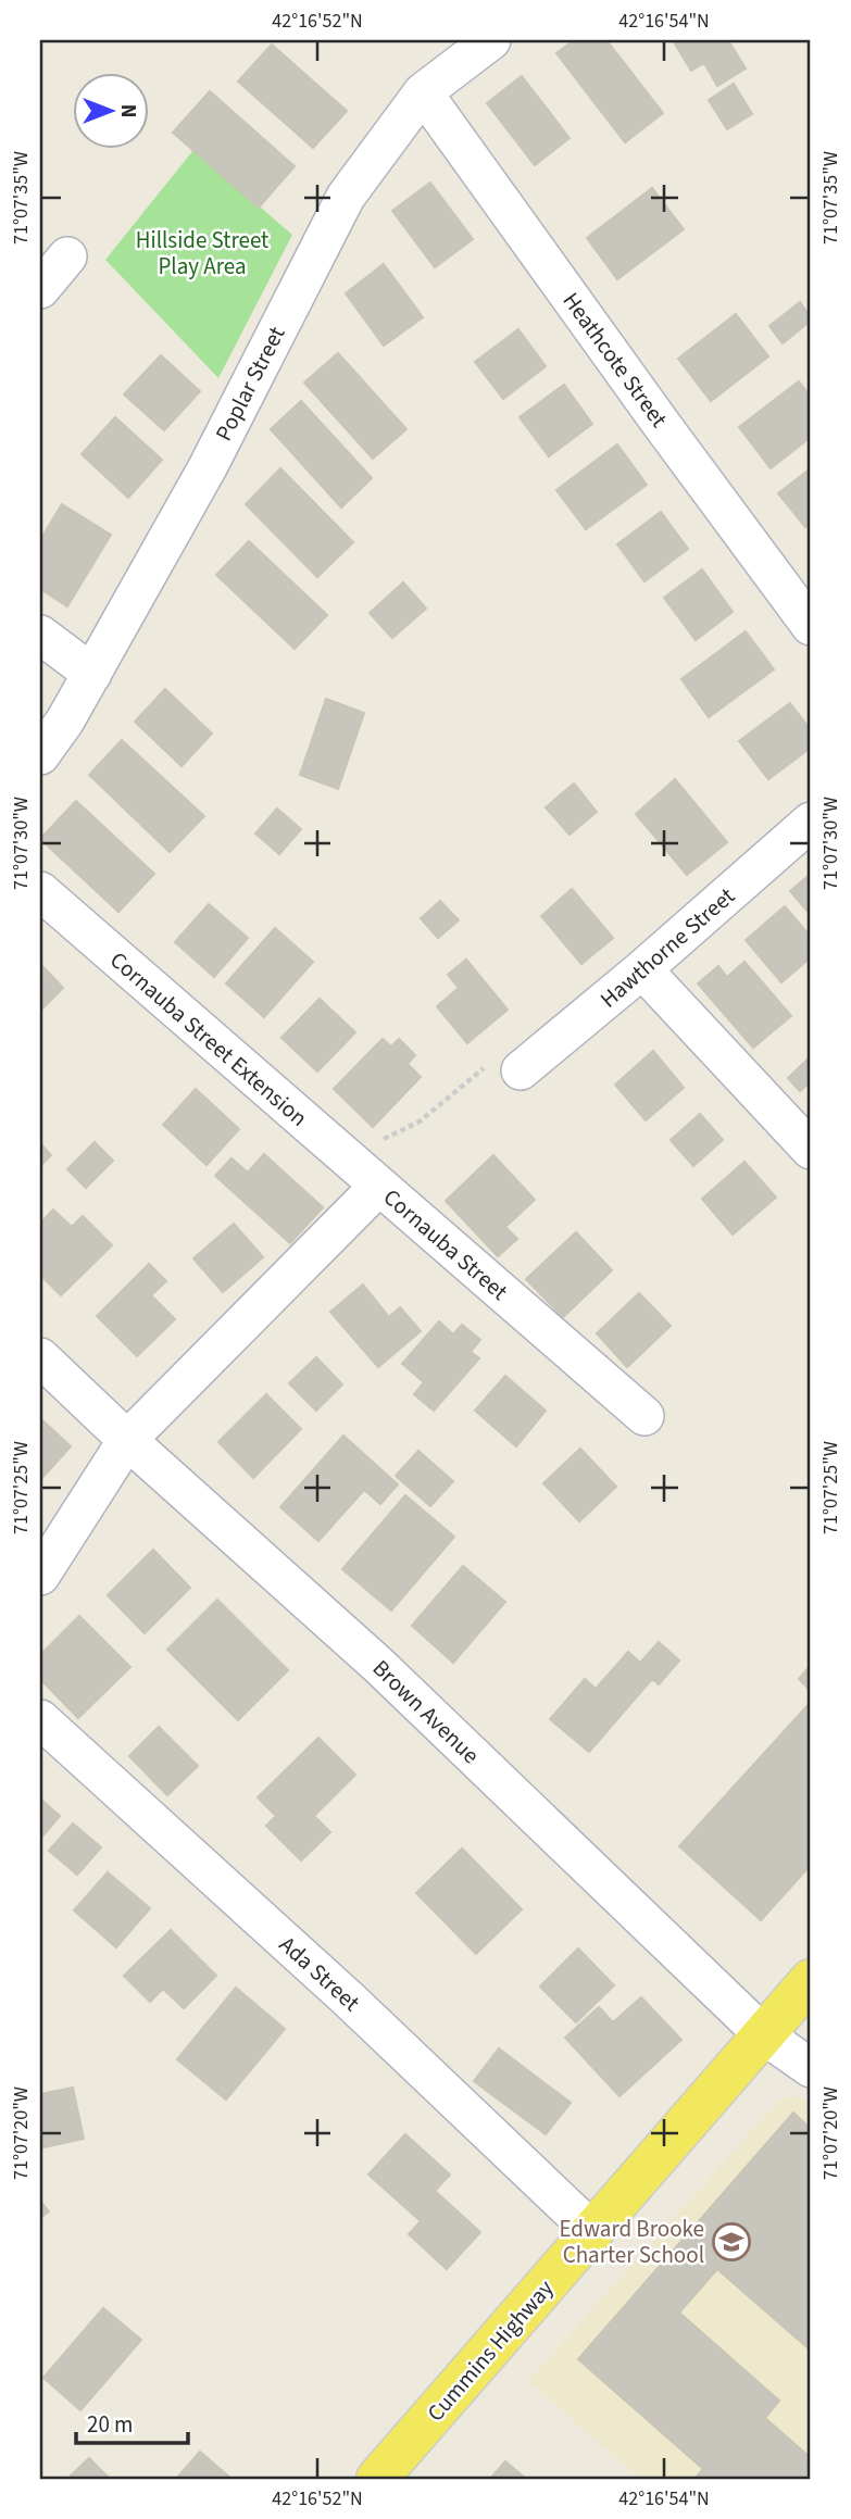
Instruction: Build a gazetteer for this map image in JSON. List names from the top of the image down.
{
  "streets": {
    "main road": ["Cummins Highway"],
    "street": [
      "Heathcote Street",
      "Poplar Street",
      "Hawthorne Street",
      "Cornauba Street Extension",
      "Cornauba Street",
      "Brown Avenue",
      "Ada Street"
    ]
  },
  "crossings": [
    ["Heathcote Street", "Poplar Street"],
    ["Cornauba Street Extension", "Cornauba Street"],
    ["Cornauba Street", "Brown Avenue"],
    ["Brown Avenue", "Cummins Highway"],
    ["Ada Street", "Cummins Highway"]
  ],
  "parks": ["Hillside Street Play Area"],
  "places": {
    "school or university": ["Edward Brooke Charter School"]
  },
  "scale_bar": "20 m",
  "north": "right",
  "coordinates": [
    "42°16'52\"N",
    "42°16'54\"N",
    "71°07'35\"W",
    "71°07'30\"W",
    "71°07'25\"W",
    "71°07'20\"W"
  ]
}
